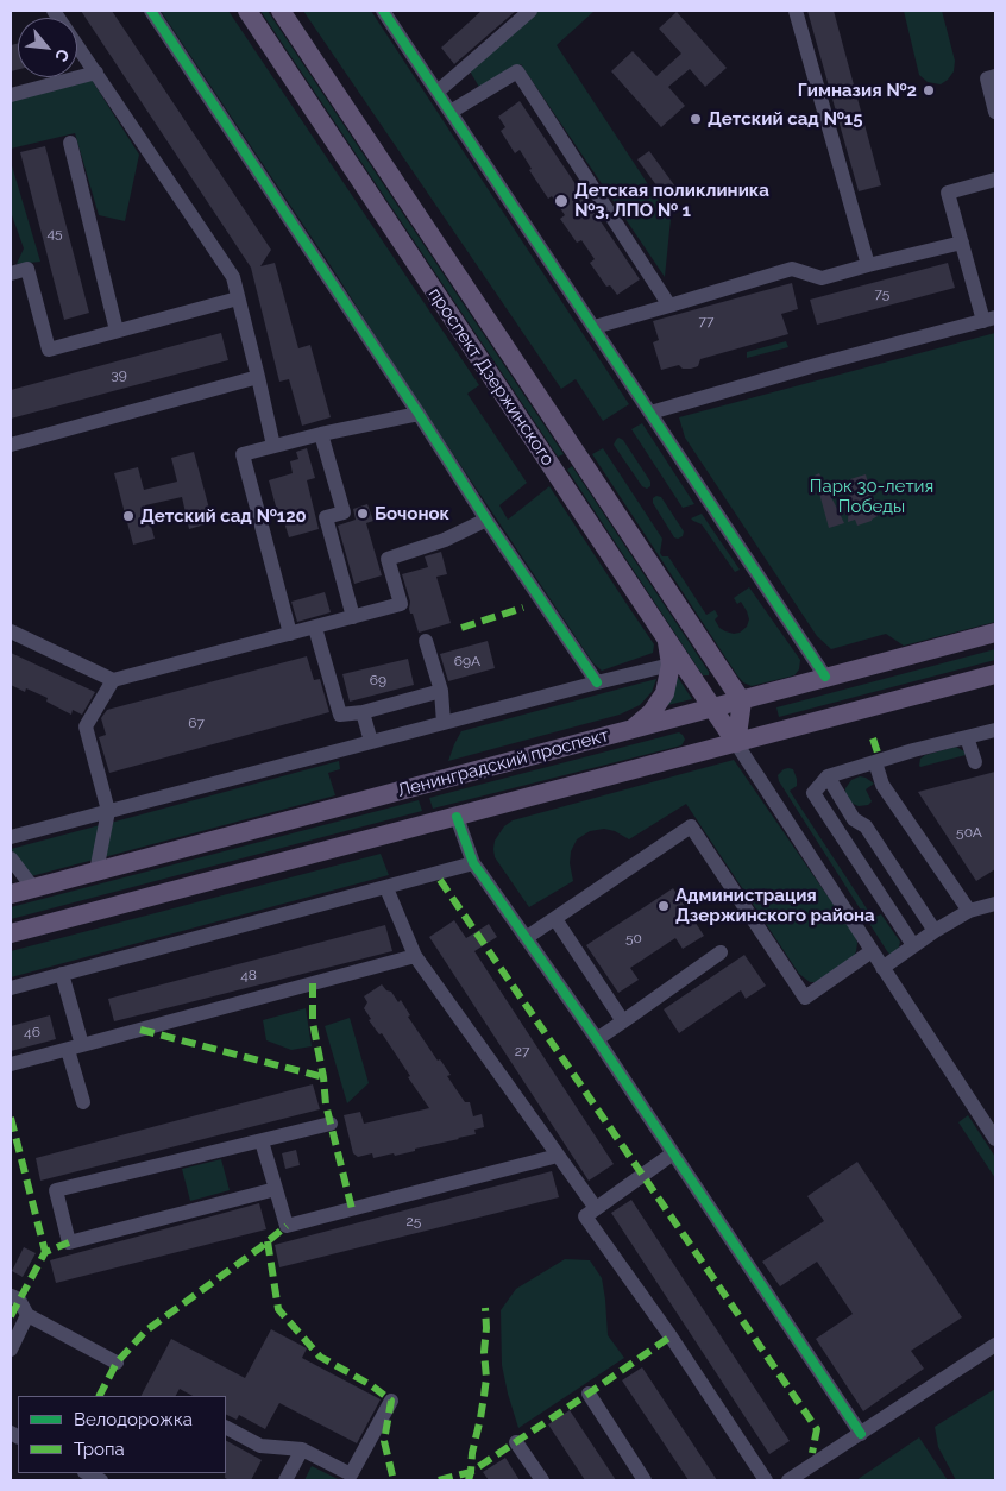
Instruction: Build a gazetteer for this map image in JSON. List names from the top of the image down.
{
  "streets": {
    "main road": ["проспект Дзержинского", "Ленинградский проспект"]
  },
  "crossings": [
    ["проспект Дзержинского", "Ленинградский проспект"]
  ],
  "parks": ["Парк 30-летия Победы"],
  "places": [
    "Гимназия №2",
    "Детский сад №15",
    "Детская поликлиника №3, ЛПО № 1",
    "Бочонок",
    "Детский сад №120",
    "Администрация Дзержинского района"
  ],
  "house_numbers": [
    "45",
    "75",
    "77",
    "39",
    "69А",
    "69",
    "67",
    "50А",
    "50",
    "48",
    "46",
    "27",
    "25"
  ],
  "legend": ["Велодорожка", "Тропа"],
  "north": "bottom right"
}
